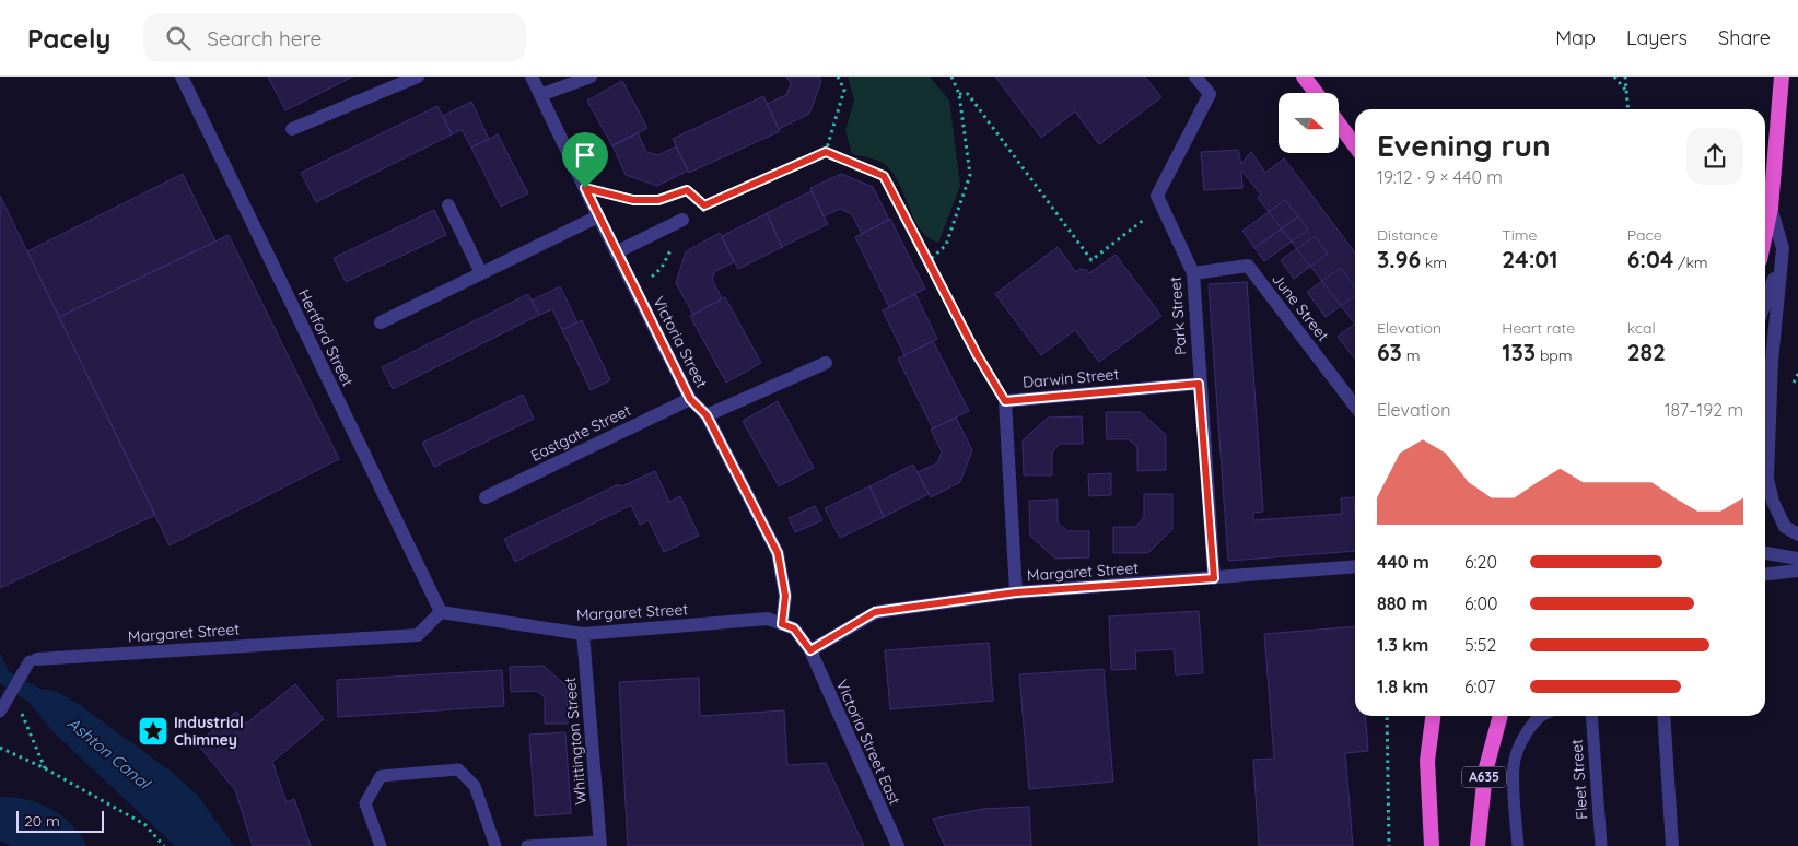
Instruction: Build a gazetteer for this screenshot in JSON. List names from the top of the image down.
{
  "streets": {
    "highway": ["A635"],
    "street": [
      "June Street",
      "Park Street",
      "Hertford Street",
      "Victoria Street",
      "Darwin Street",
      "Eastgate Street",
      "Margaret Street",
      "Whittington Street",
      "Victoria Street East"
    ],
    "lane": ["Fleet Street"]
  },
  "crossings": [
    ["June Street", "Park Street"],
    ["Park Street", "Darwin Street"],
    ["Park Street", "Margaret Street"],
    ["Hertford Street", "Margaret Street"],
    ["Victoria Street", "Eastgate Street"],
    ["Victoria Street", "Margaret Street"],
    ["Darwin Street", "Margaret Street"],
    ["Margaret Street", "Whittington Street"],
    ["Margaret Street", "Victoria Street East"]
  ],
  "water": ["Ashton Canal"],
  "places": {
    "place": ["Industrial Chimney"]
  },
  "scale_bar": "20 m",
  "north": "right",
  "page": {
    "header": "Pacely",
    "search": "Search here",
    "nav": ["Map", "Layers", "Share"],
    "heading": ["Evening run", "19:12 · 9 × 440 m"],
    "stats": [
      ["Distance", "3.96 km"],
      ["Time", "24:01"],
      ["Pace", "6:04 /km"],
      ["Elevation", "63 m"],
      ["Heart rate", "133 bpm"],
      ["kcal", "282"]
    ],
    "chart": ["Elevation", "187–192 m"],
    "list": [
      {
        "name": "440 m",
        "note": "6:20"
      },
      {
        "name": "880 m",
        "note": "6:00"
      },
      {
        "name": "1.3 km",
        "note": "5:52"
      },
      {
        "name": "1.8 km",
        "note": "6:07"
      }
    ],
    "scale": "20 m"
  }
}
